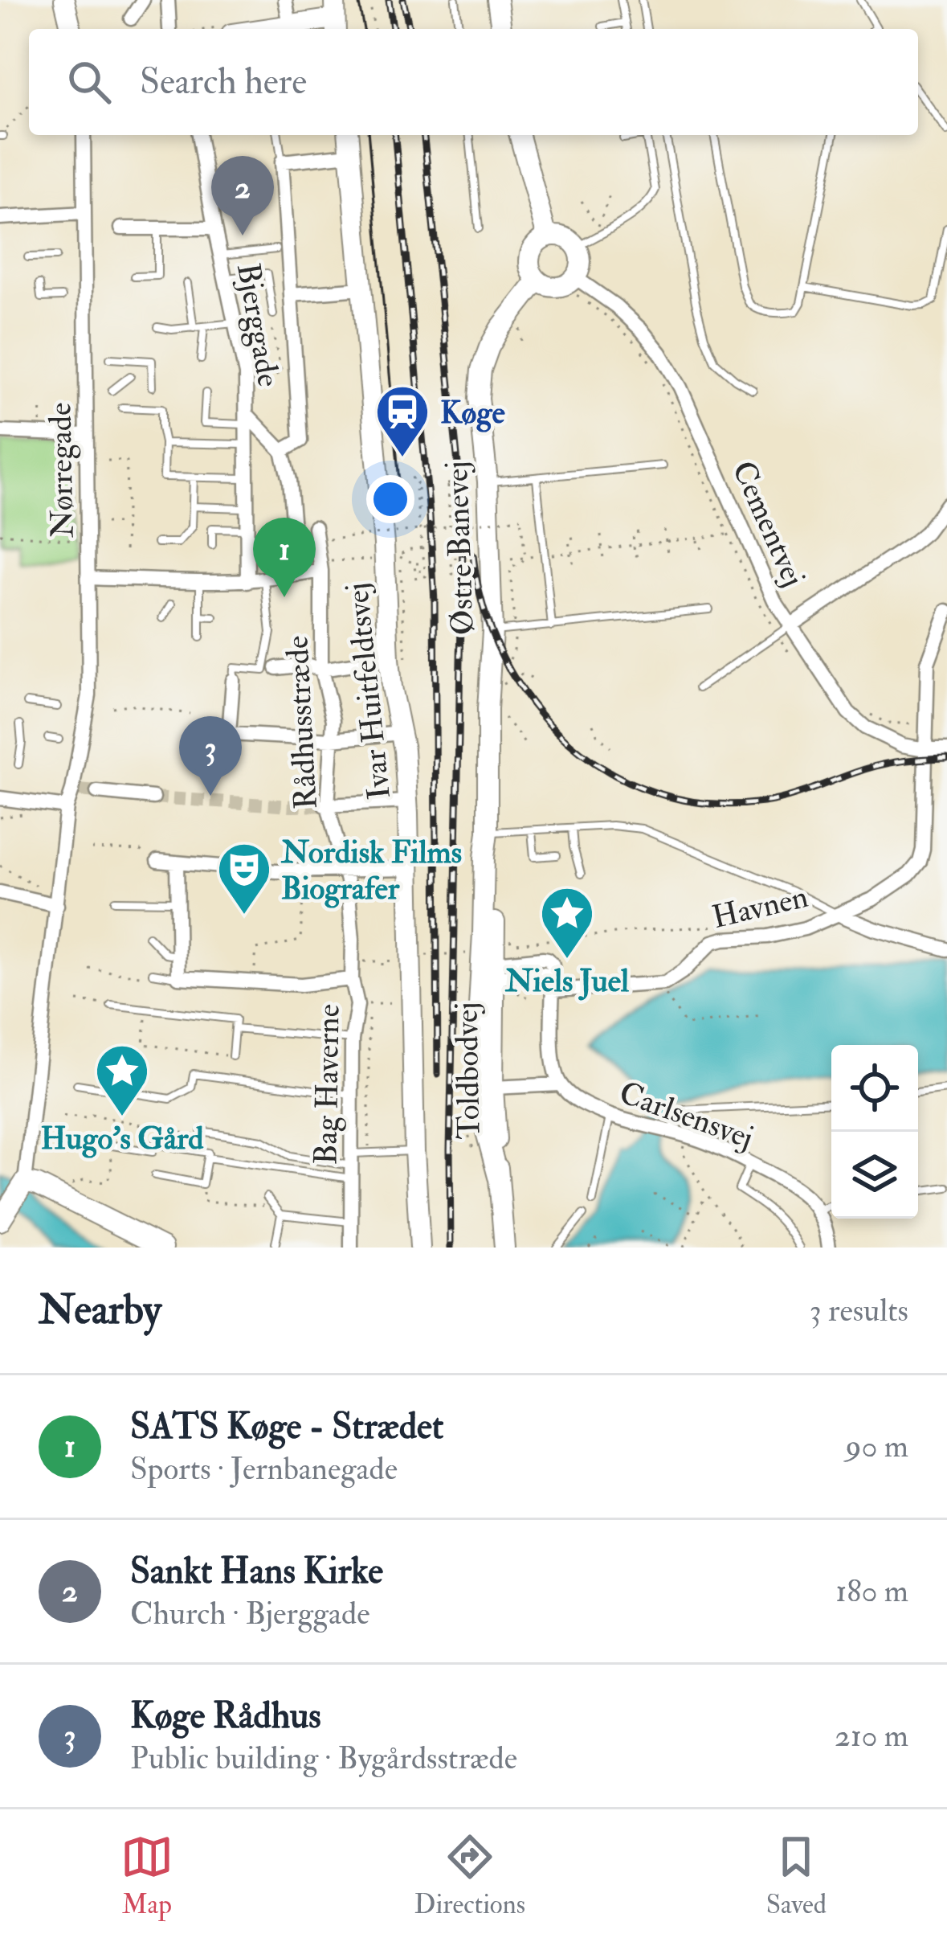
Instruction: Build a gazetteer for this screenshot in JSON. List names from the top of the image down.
{
  "streets": {
    "street": [
      "Bjerggade",
      "Nørregade",
      "Cementvej",
      "Østre Banevej",
      "Ivar Huitfeldtsvej",
      "Rådhusstræde",
      "Havnen",
      "Toldbodvej",
      "Bag Haverne",
      "Carlsensvej"
    ]
  },
  "crossings": [
    ["Cementvej", "Østre Banevej"],
    ["Cementvej", "Havnen"],
    ["Østre Banevej", "Toldbodvej"],
    ["Rådhusstræde", "Bag Haverne"]
  ],
  "places": {
    "station": ["Køge"],
    "theatre": ["Nordisk Films Biografer"],
    "place": ["Niels Juel", "Hugo's Gård"]
  },
  "page": {
    "search": "Search here",
    "pins": ["2", "1", "3"],
    "heading": ["Nearby", "3 results"],
    "list": [
      {
        "mark": "1",
        "name": "SATS Køge - Strædet",
        "note": "Sports · Jernbanegade",
        "value": "90 m"
      },
      {
        "mark": "2",
        "name": "Sankt Hans Kirke",
        "note": "Church · Bjerggade",
        "value": "180 m"
      },
      {
        "mark": "3",
        "name": "Køge Rådhus",
        "note": "Public building · Bygårdsstræde",
        "value": "210 m"
      }
    ],
    "nav": ["Map", "Directions", "Saved"]
  }
}
